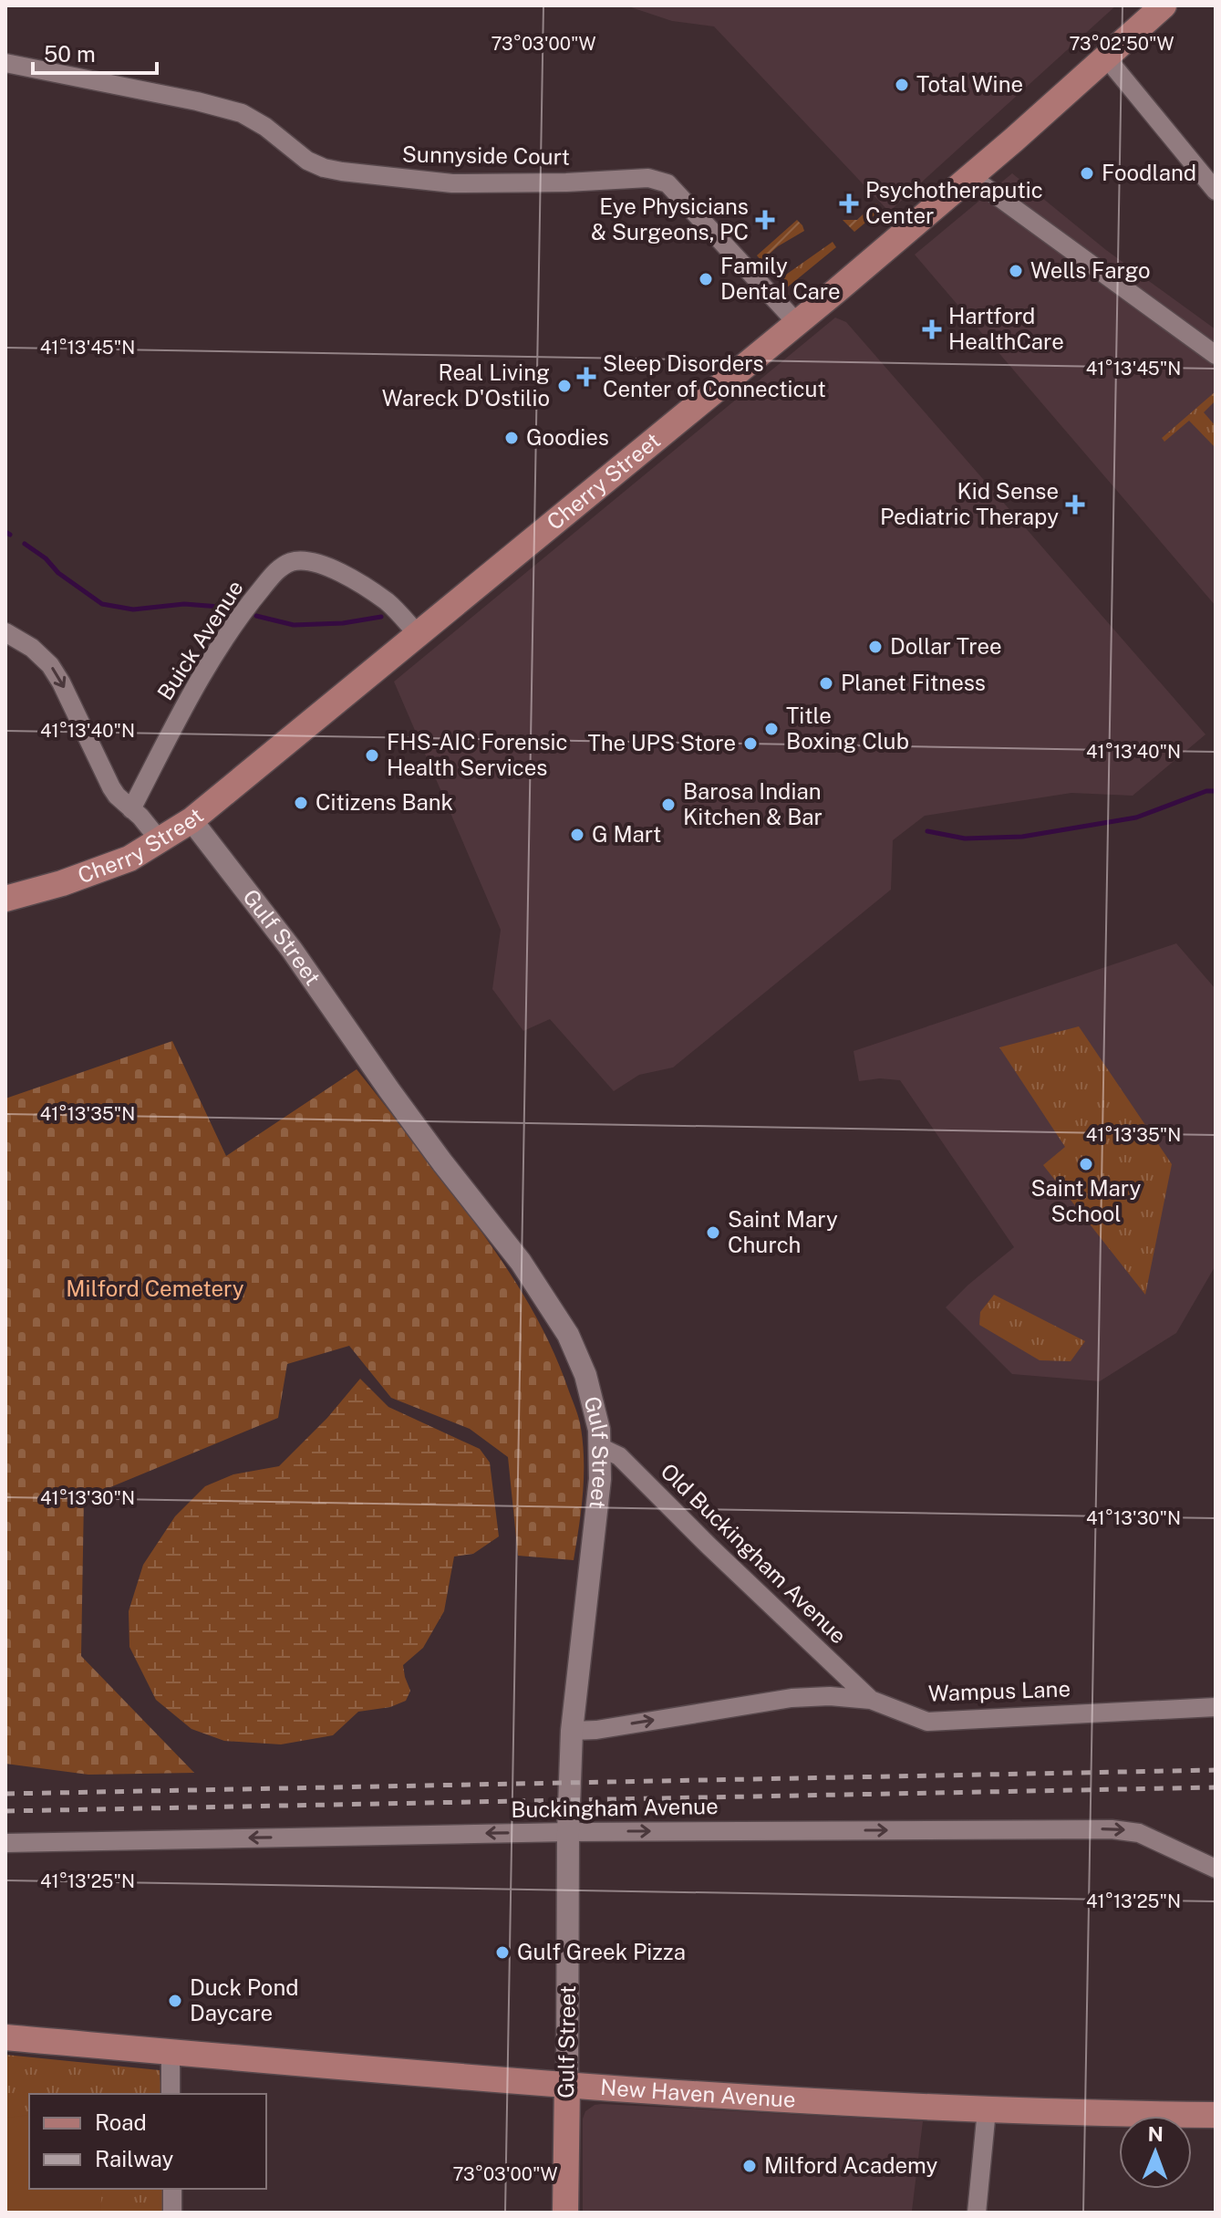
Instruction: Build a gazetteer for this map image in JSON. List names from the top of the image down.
{
  "streets": {
    "main road": ["Cherry Street", "Gulf Street", "New Haven Avenue"],
    "street": [
      "Sunnyside Court",
      "Buick Avenue",
      "Old Buckingham Avenue",
      "Wampus Lane",
      "Buckingham Avenue"
    ]
  },
  "crossings": [
    ["Sunnyside Court", "Cherry Street"],
    ["Cherry Street", "Buick Avenue"],
    ["Cherry Street", "Gulf Street"],
    ["Gulf Street", "Old Buckingham Avenue"],
    ["Gulf Street", "Wampus Lane"],
    ["Gulf Street", "Buckingham Avenue"],
    ["Gulf Street", "New Haven Avenue"],
    ["Old Buckingham Avenue", "Wampus Lane"]
  ],
  "one_way": ["Wampus Lane"],
  "parks": ["Milford Cemetery"],
  "places": {
    "other": [
      "Total Wine",
      "Foodland",
      "Wells Fargo",
      "Family Dental Care",
      "Real Living Wareck D'Ostilio",
      "Goodies",
      "Dollar Tree",
      "Planet Fitness",
      "Title Boxing Club",
      "The UPS Store",
      "FHS-AIC Forensic Health Services",
      "Citizens Bank",
      "Barosa Indian Kitchen & Bar",
      "G Mart",
      "Saint Mary School",
      "Saint Mary Church",
      "Gulf Greek Pizza",
      "Duck Pond Daycare",
      "Milford Academy"
    ],
    "health": [
      "Psychotheraputic Center",
      "Eye Physicians & Surgeons, PC",
      "Hartford HealthCare",
      "Sleep Disorders Center of Connecticut",
      "Kid Sense Pediatric Therapy"
    ]
  },
  "legend": ["Road", "Railway"],
  "scale_bar": "50 m",
  "north": "top",
  "coordinates": [
    "73°03'00\"W",
    "73°02'50\"W",
    "41°13'45\"N",
    "41°13'40\"N",
    "41°13'35\"N",
    "41°13'30\"N",
    "41°13'25\"N"
  ]
}
